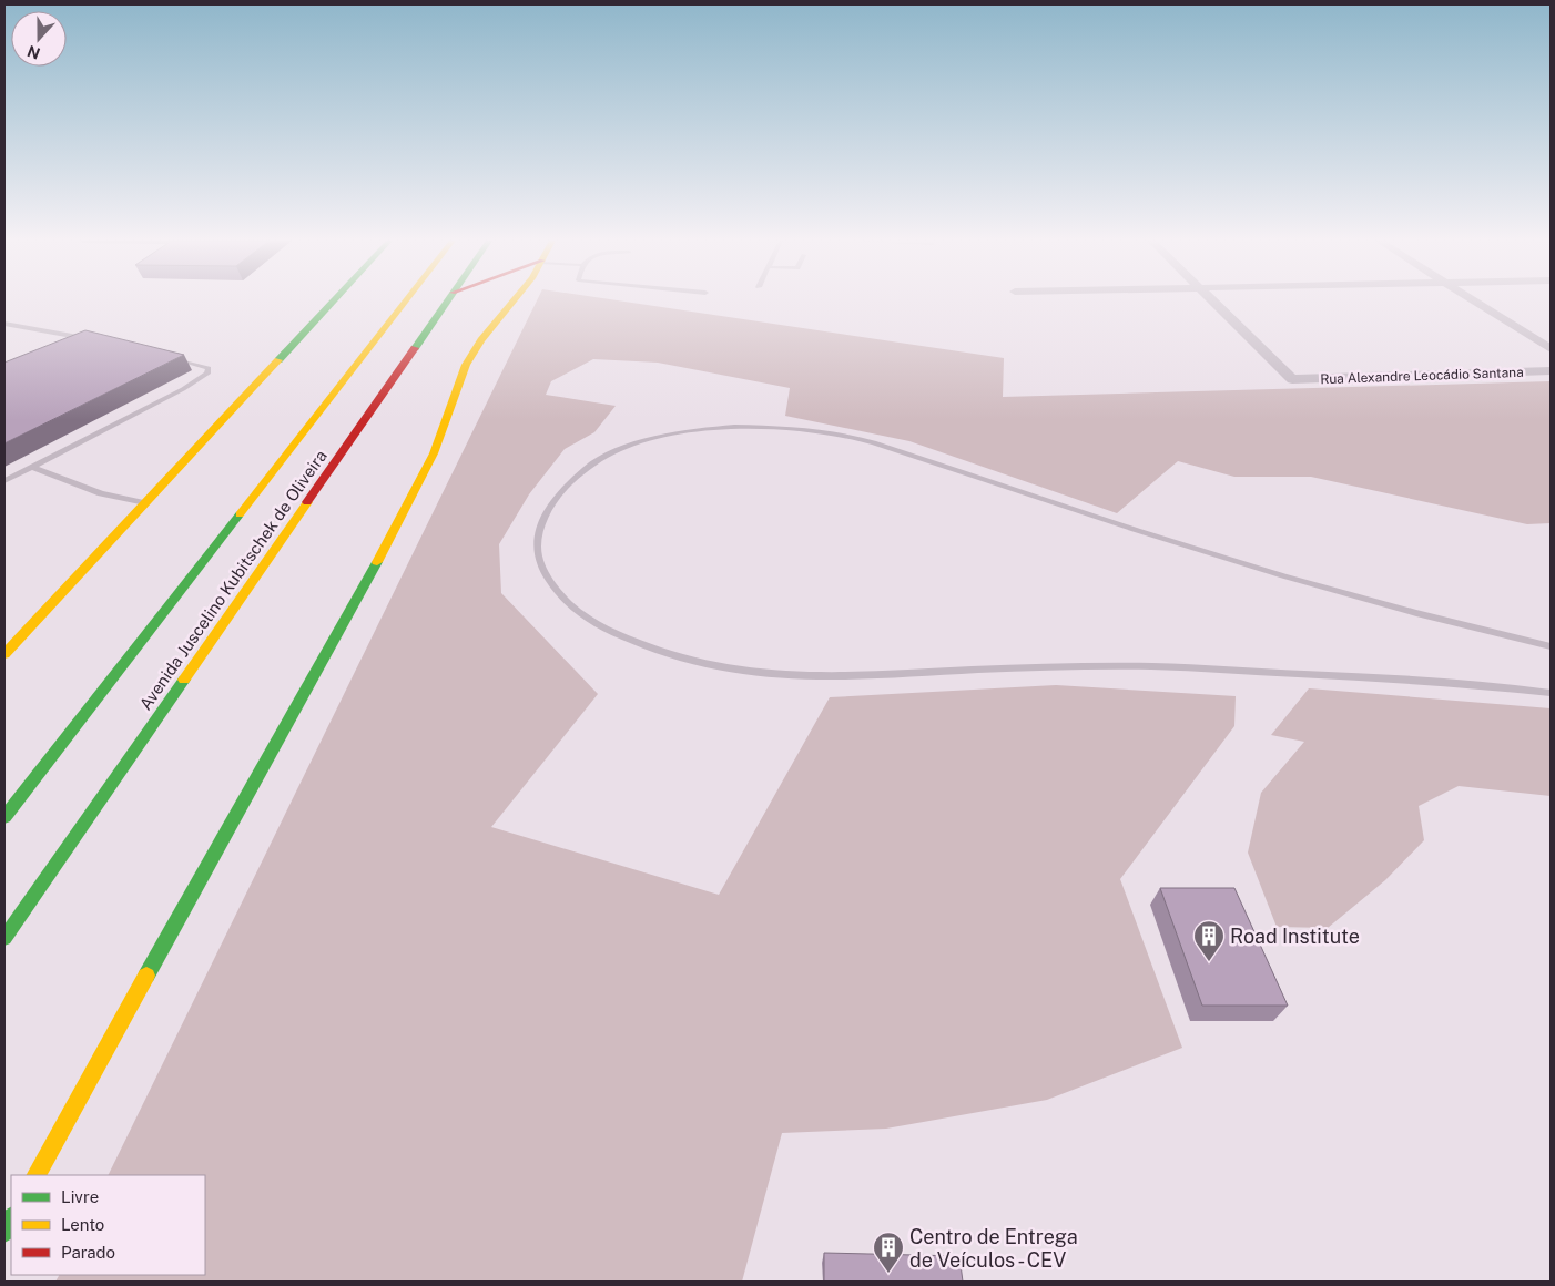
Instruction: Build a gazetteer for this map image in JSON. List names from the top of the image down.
{
  "streets": {
    "main road": ["Avenida Juscelino Kubitschek de Oliveira"],
    "street": ["Rua Alexandre Leocádio Santana"]
  },
  "places": {
    "building": ["Road Institute", "Centro de Entrega de Veículos - CEV"]
  },
  "legend": ["Livre", "Lento", "Parado"],
  "north": "bottom"
}
